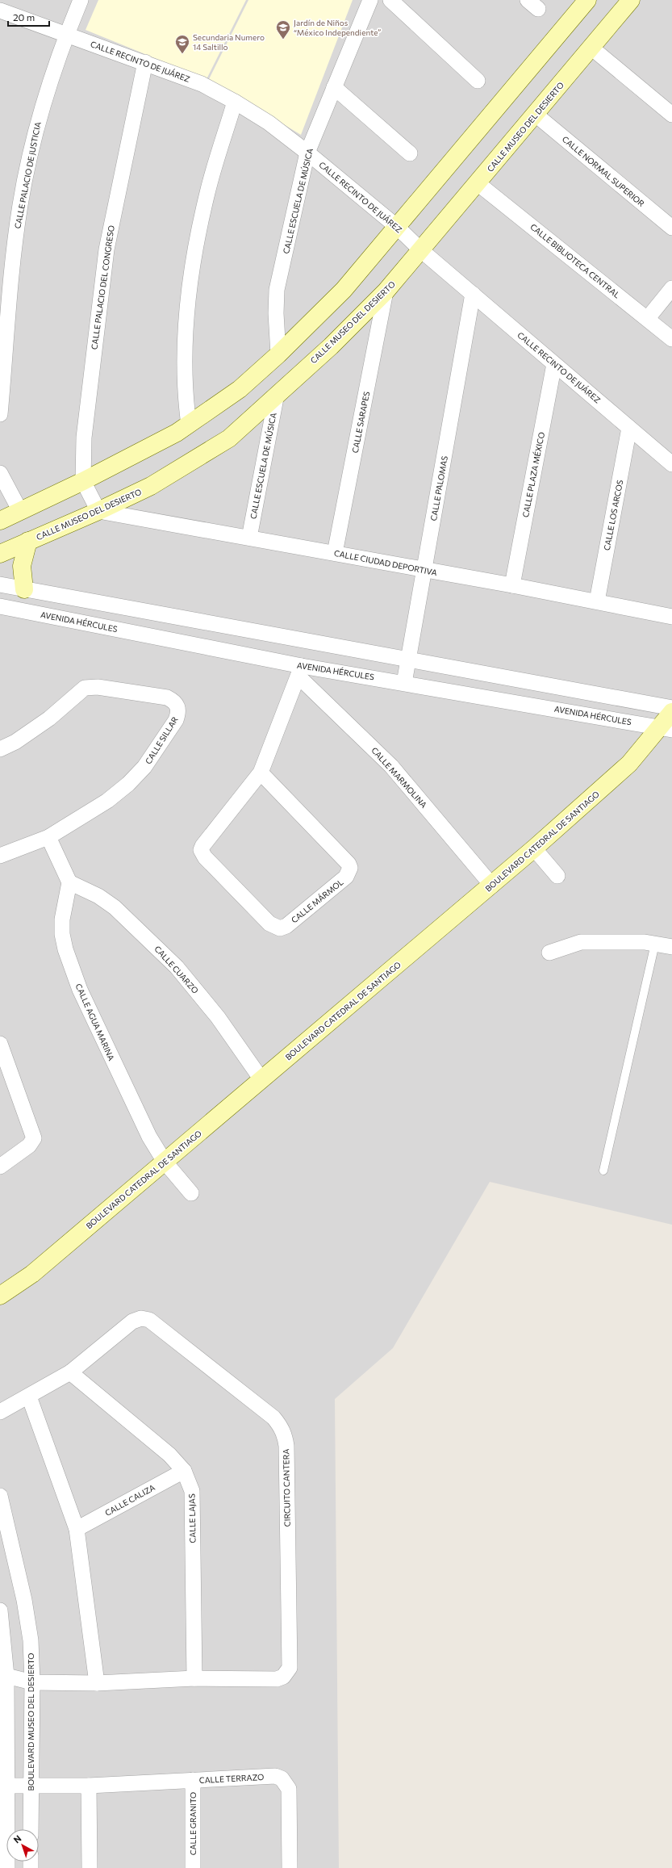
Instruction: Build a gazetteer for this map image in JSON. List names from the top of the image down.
{
  "streets": {
    "street": [
      "CALLE RECINTO DE JUÁREZ",
      "CALLE MUSEO DEL DESIERTO",
      "CALLE NORMAL SUPERIOR",
      "CALLE PALACIO DE JUSTICIA",
      "CALLE ESCUELA DE MÚSICA",
      "CALLE BIBLIOTECA CENTRAL",
      "CALLE PALACIO DEL CONGRESO",
      "CALLE SARAPES",
      "CALLE PLAZA MÉXICO",
      "CALLE PALOMAS",
      "CALLE LOS ARCOS",
      "CALLE CIUDAD DEPORTIVA",
      "AVENIDA HÉRCULES",
      "CALLE SILLAR",
      "CALLE MARMOLINA",
      "BOULEVARD CATEDRAL DE SANTIAGO",
      "CALLE MÁRMOL",
      "CALLE CUARZO",
      "CALLE AGUA MARINA",
      "CIRCUITO CANTERA",
      "CALLE CALIZA",
      "CALLE LAJAS",
      "BOULEVARD MUSEO DEL DESIERTO",
      "CALLE TERRAZO",
      "CALLE GRANITO"
    ]
  },
  "crossings": [
    ["CALLE RECINTO DE JUÁREZ", "CALLE MUSEO DEL DESIERTO"],
    ["CALLE RECINTO DE JUÁREZ", "CALLE PALACIO DE JUSTICIA"],
    ["CALLE RECINTO DE JUÁREZ", "CALLE ESCUELA DE MÚSICA"],
    ["CALLE RECINTO DE JUÁREZ", "CALLE PALACIO DEL CONGRESO"],
    ["CALLE RECINTO DE JUÁREZ", "CALLE PLAZA MÉXICO"],
    ["CALLE RECINTO DE JUÁREZ", "CALLE PALOMAS"],
    ["CALLE RECINTO DE JUÁREZ", "CALLE LOS ARCOS"],
    ["CALLE MUSEO DEL DESIERTO", "CALLE NORMAL SUPERIOR"],
    ["CALLE MUSEO DEL DESIERTO", "CALLE ESCUELA DE MÚSICA"],
    ["CALLE MUSEO DEL DESIERTO", "CALLE BIBLIOTECA CENTRAL"],
    ["CALLE MUSEO DEL DESIERTO", "CALLE PALACIO DEL CONGRESO"],
    ["CALLE MUSEO DEL DESIERTO", "CALLE SARAPES"],
    ["CALLE MUSEO DEL DESIERTO", "CALLE CIUDAD DEPORTIVA"],
    ["CALLE ESCUELA DE MÚSICA", "CALLE CIUDAD DEPORTIVA"],
    ["CALLE PALACIO DEL CONGRESO", "CALLE CIUDAD DEPORTIVA"],
    ["CALLE SARAPES", "CALLE CIUDAD DEPORTIVA"],
    ["CALLE PLAZA MÉXICO", "CALLE CIUDAD DEPORTIVA"],
    ["CALLE PALOMAS", "CALLE CIUDAD DEPORTIVA"],
    ["CALLE PALOMAS", "AVENIDA HÉRCULES"],
    ["CALLE LOS ARCOS", "CALLE CIUDAD DEPORTIVA"],
    ["AVENIDA HÉRCULES", "CALLE MARMOLINA"],
    ["AVENIDA HÉRCULES", "BOULEVARD CATEDRAL DE SANTIAGO"],
    ["AVENIDA HÉRCULES", "CALLE MÁRMOL"],
    ["CALLE MARMOLINA", "BOULEVARD CATEDRAL DE SANTIAGO"],
    ["CALLE MARMOLINA", "CALLE MÁRMOL"],
    ["BOULEVARD CATEDRAL DE SANTIAGO", "CALLE CUARZO"],
    ["BOULEVARD CATEDRAL DE SANTIAGO", "CALLE AGUA MARINA"],
    ["CALLE CUARZO", "CALLE AGUA MARINA"],
    ["CIRCUITO CANTERA", "CALLE LAJAS"],
    ["CIRCUITO CANTERA", "BOULEVARD MUSEO DEL DESIERTO"],
    ["CALLE CALIZA", "CALLE LAJAS"],
    ["BOULEVARD MUSEO DEL DESIERTO", "CALLE TERRAZO"],
    ["CALLE TERRAZO", "CALLE GRANITO"]
  ],
  "places": {
    "school or university": ["Jardín de Niños “México Independiente”", "Secundaria Numero 14 Saltillo"]
  },
  "scale_bar": "20 m",
  "north": "top left"
}
